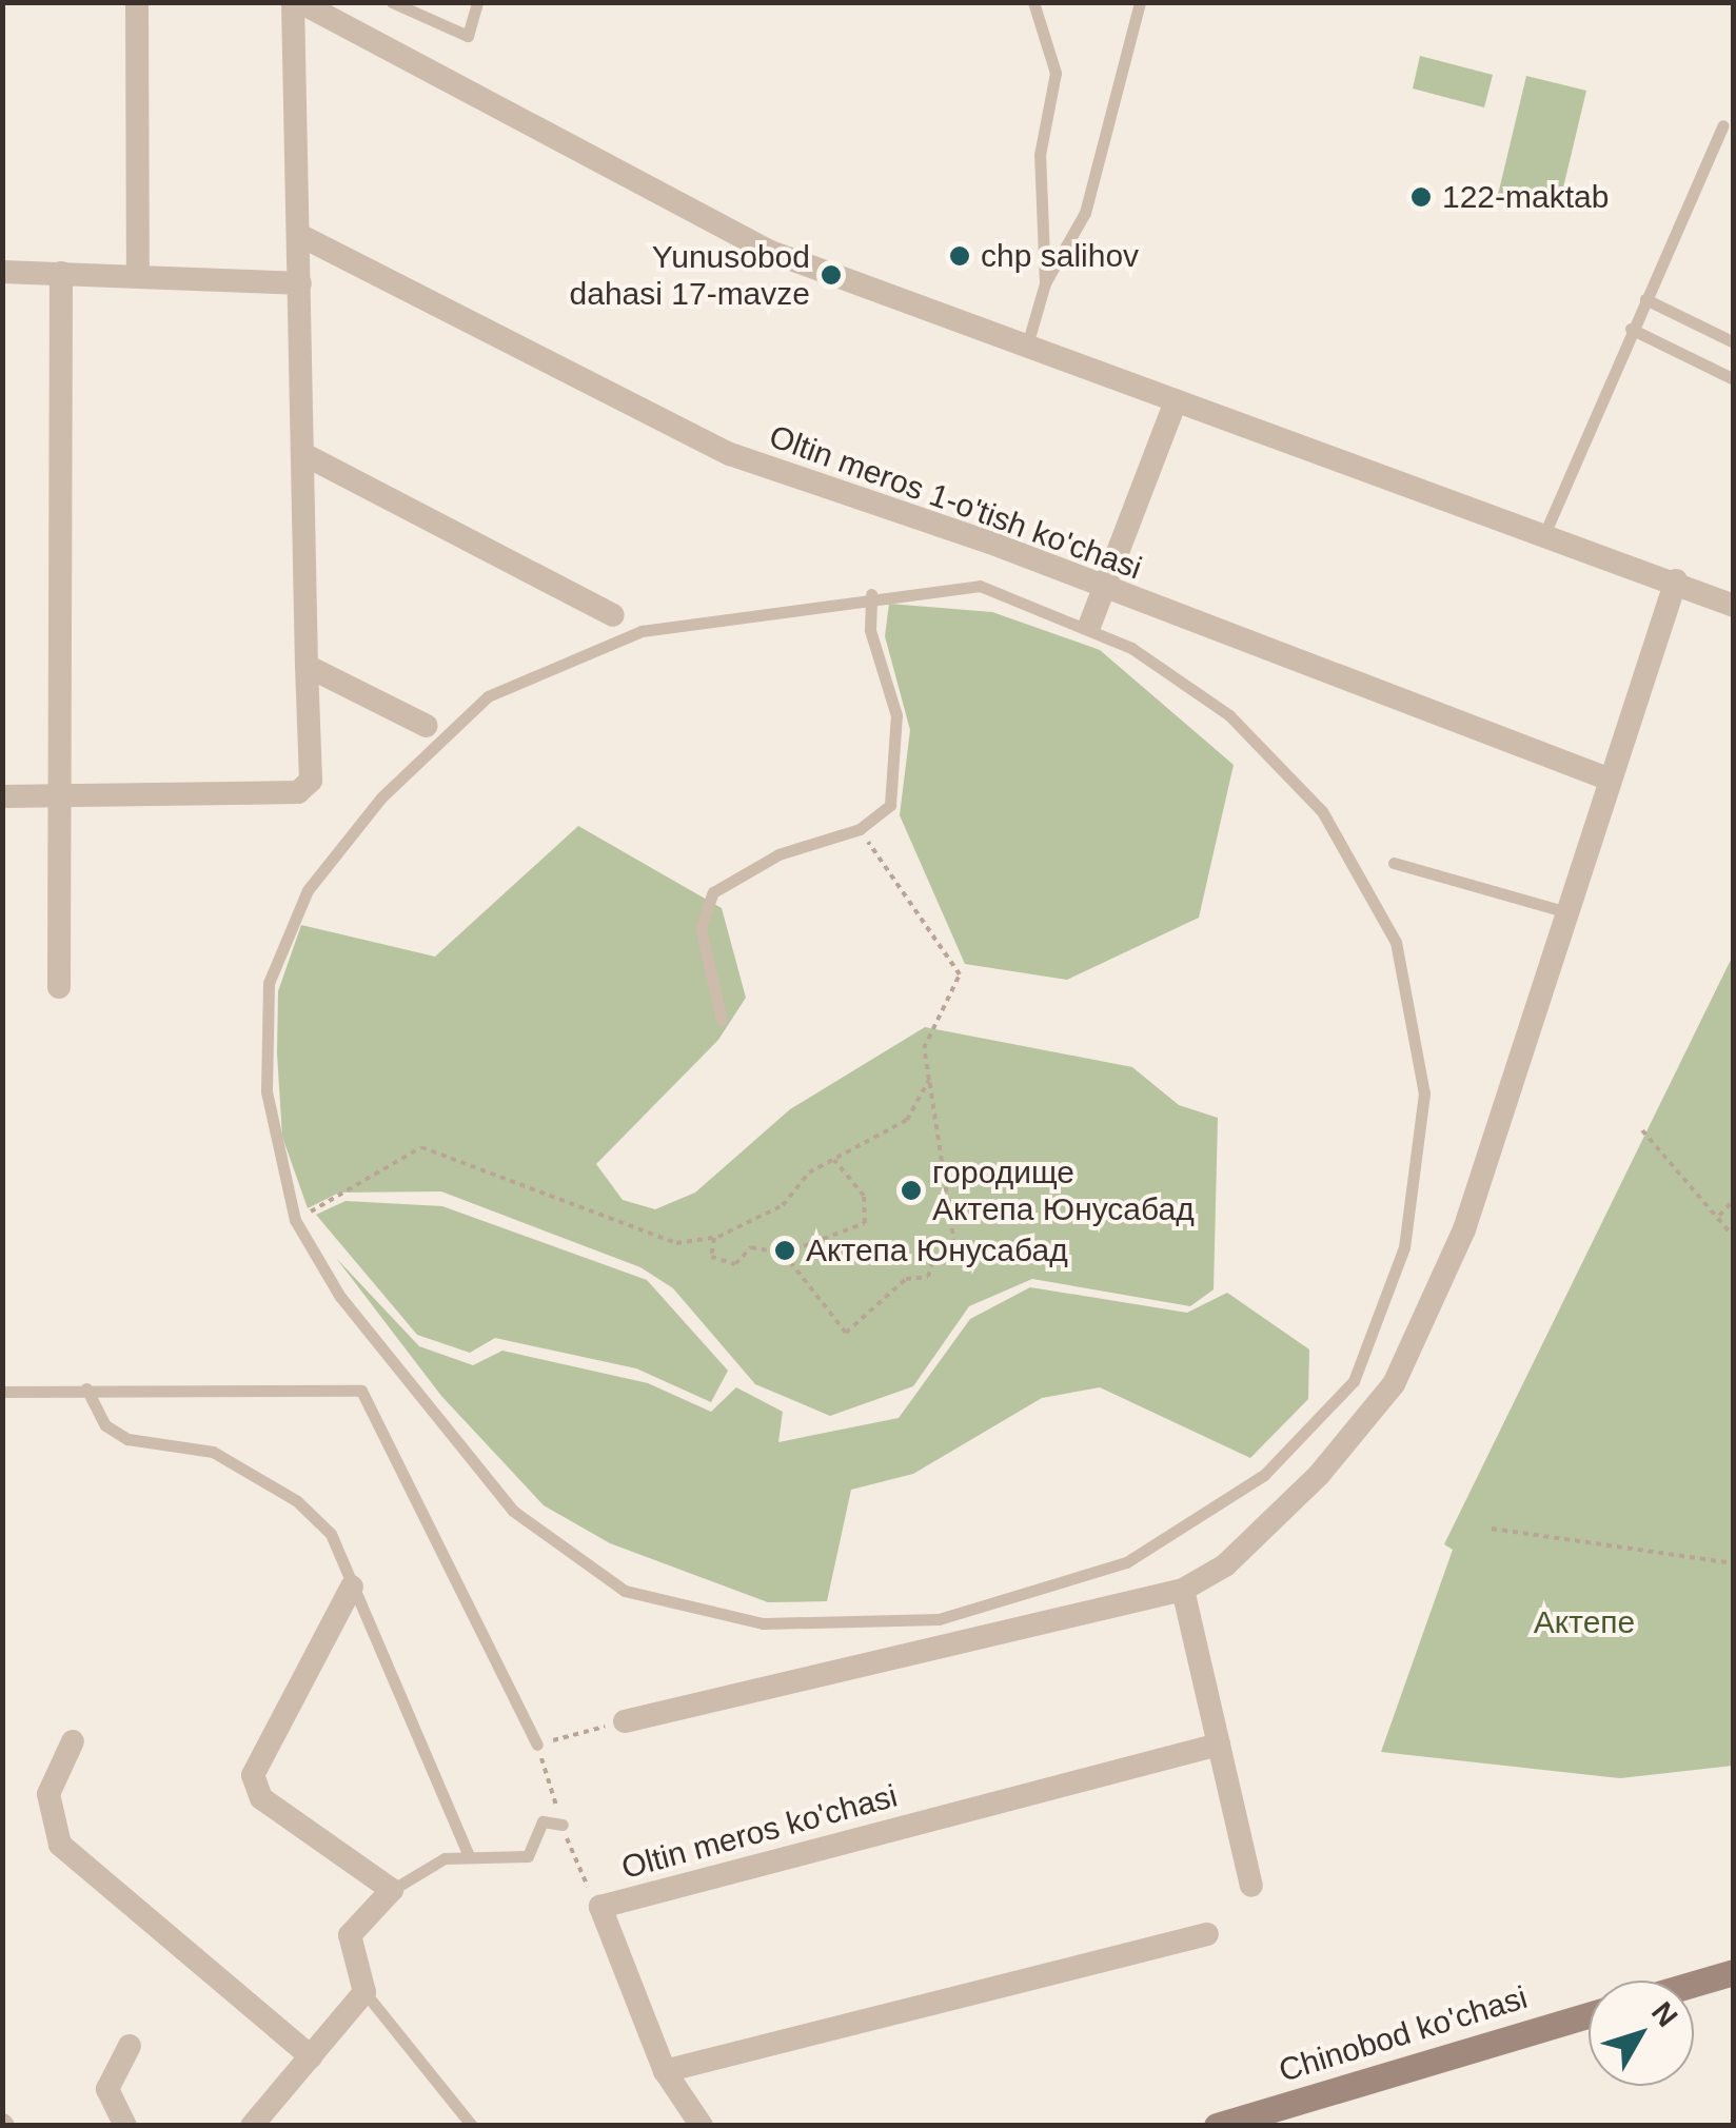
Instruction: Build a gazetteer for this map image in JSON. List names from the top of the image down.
{
  "streets": {
    "street": ["Oltin meros 1-o'tish ko'chasi", "Oltin meros ko'chasi", "Chinobod ko'chasi"]
  },
  "parks": ["Актепе"],
  "places": [
    "122-maktab",
    "chp salihov",
    "Yunusobod dahasi 17-mavze",
    "городище Актепа Юнусабад",
    "Актепа Юнусабад"
  ],
  "north": "top right"
}
